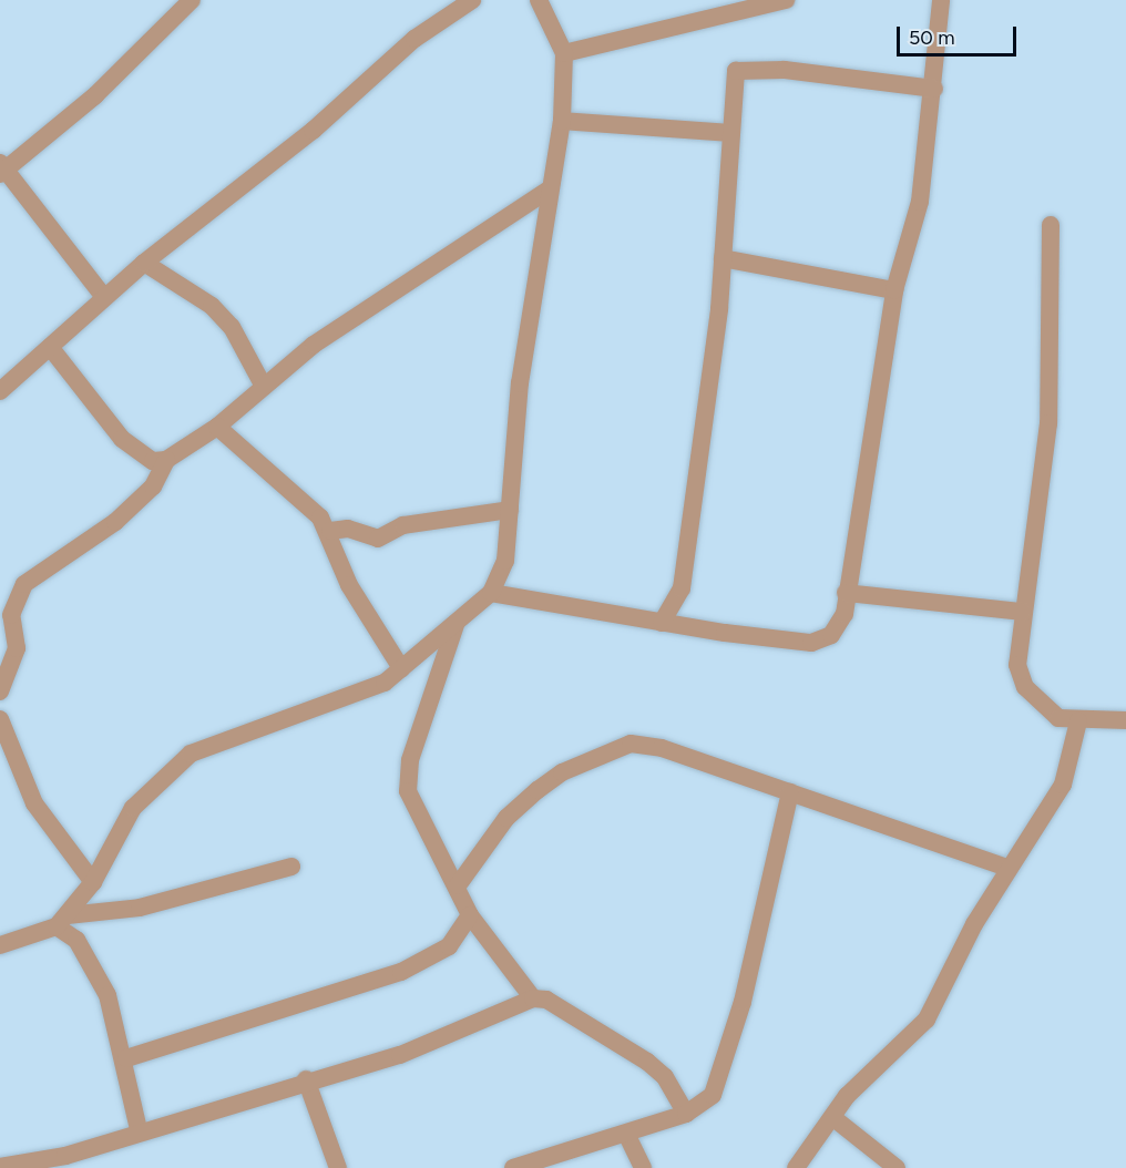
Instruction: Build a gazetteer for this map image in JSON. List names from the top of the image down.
{
  "scale_bar": "50 m"
}
